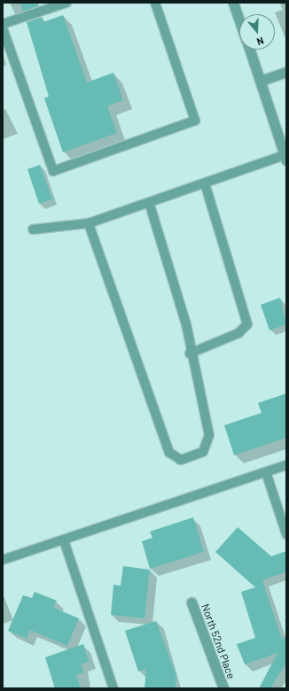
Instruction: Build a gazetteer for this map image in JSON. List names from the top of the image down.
{
  "streets": {
    "street": ["North 52nd Place"]
  },
  "north": "bottom"
}
